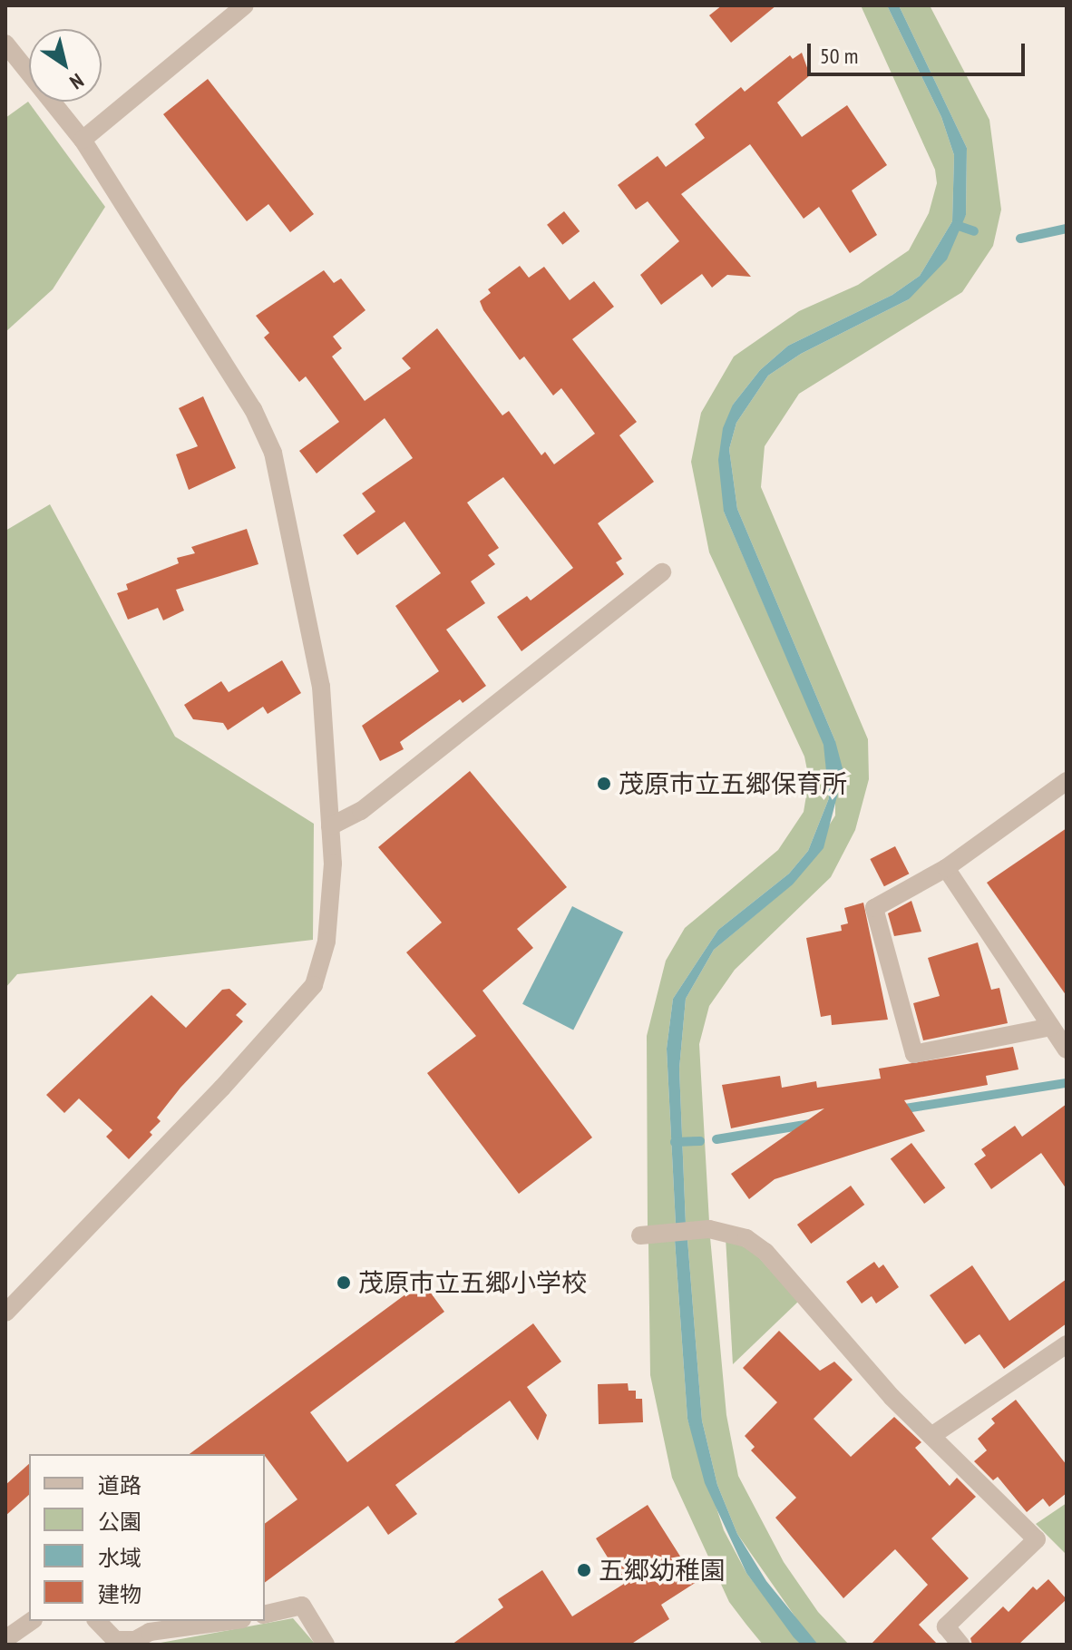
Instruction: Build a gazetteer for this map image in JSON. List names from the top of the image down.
{
  "places": ["茂原市立五郷保育所", "茂原市立五郷小学校", "五郷幼稚園"],
  "legend": [
    "道路",
    "公園",
    "水域",
    "建物"
  ],
  "scale_bar": "50 m",
  "north": "bottom right"
}
